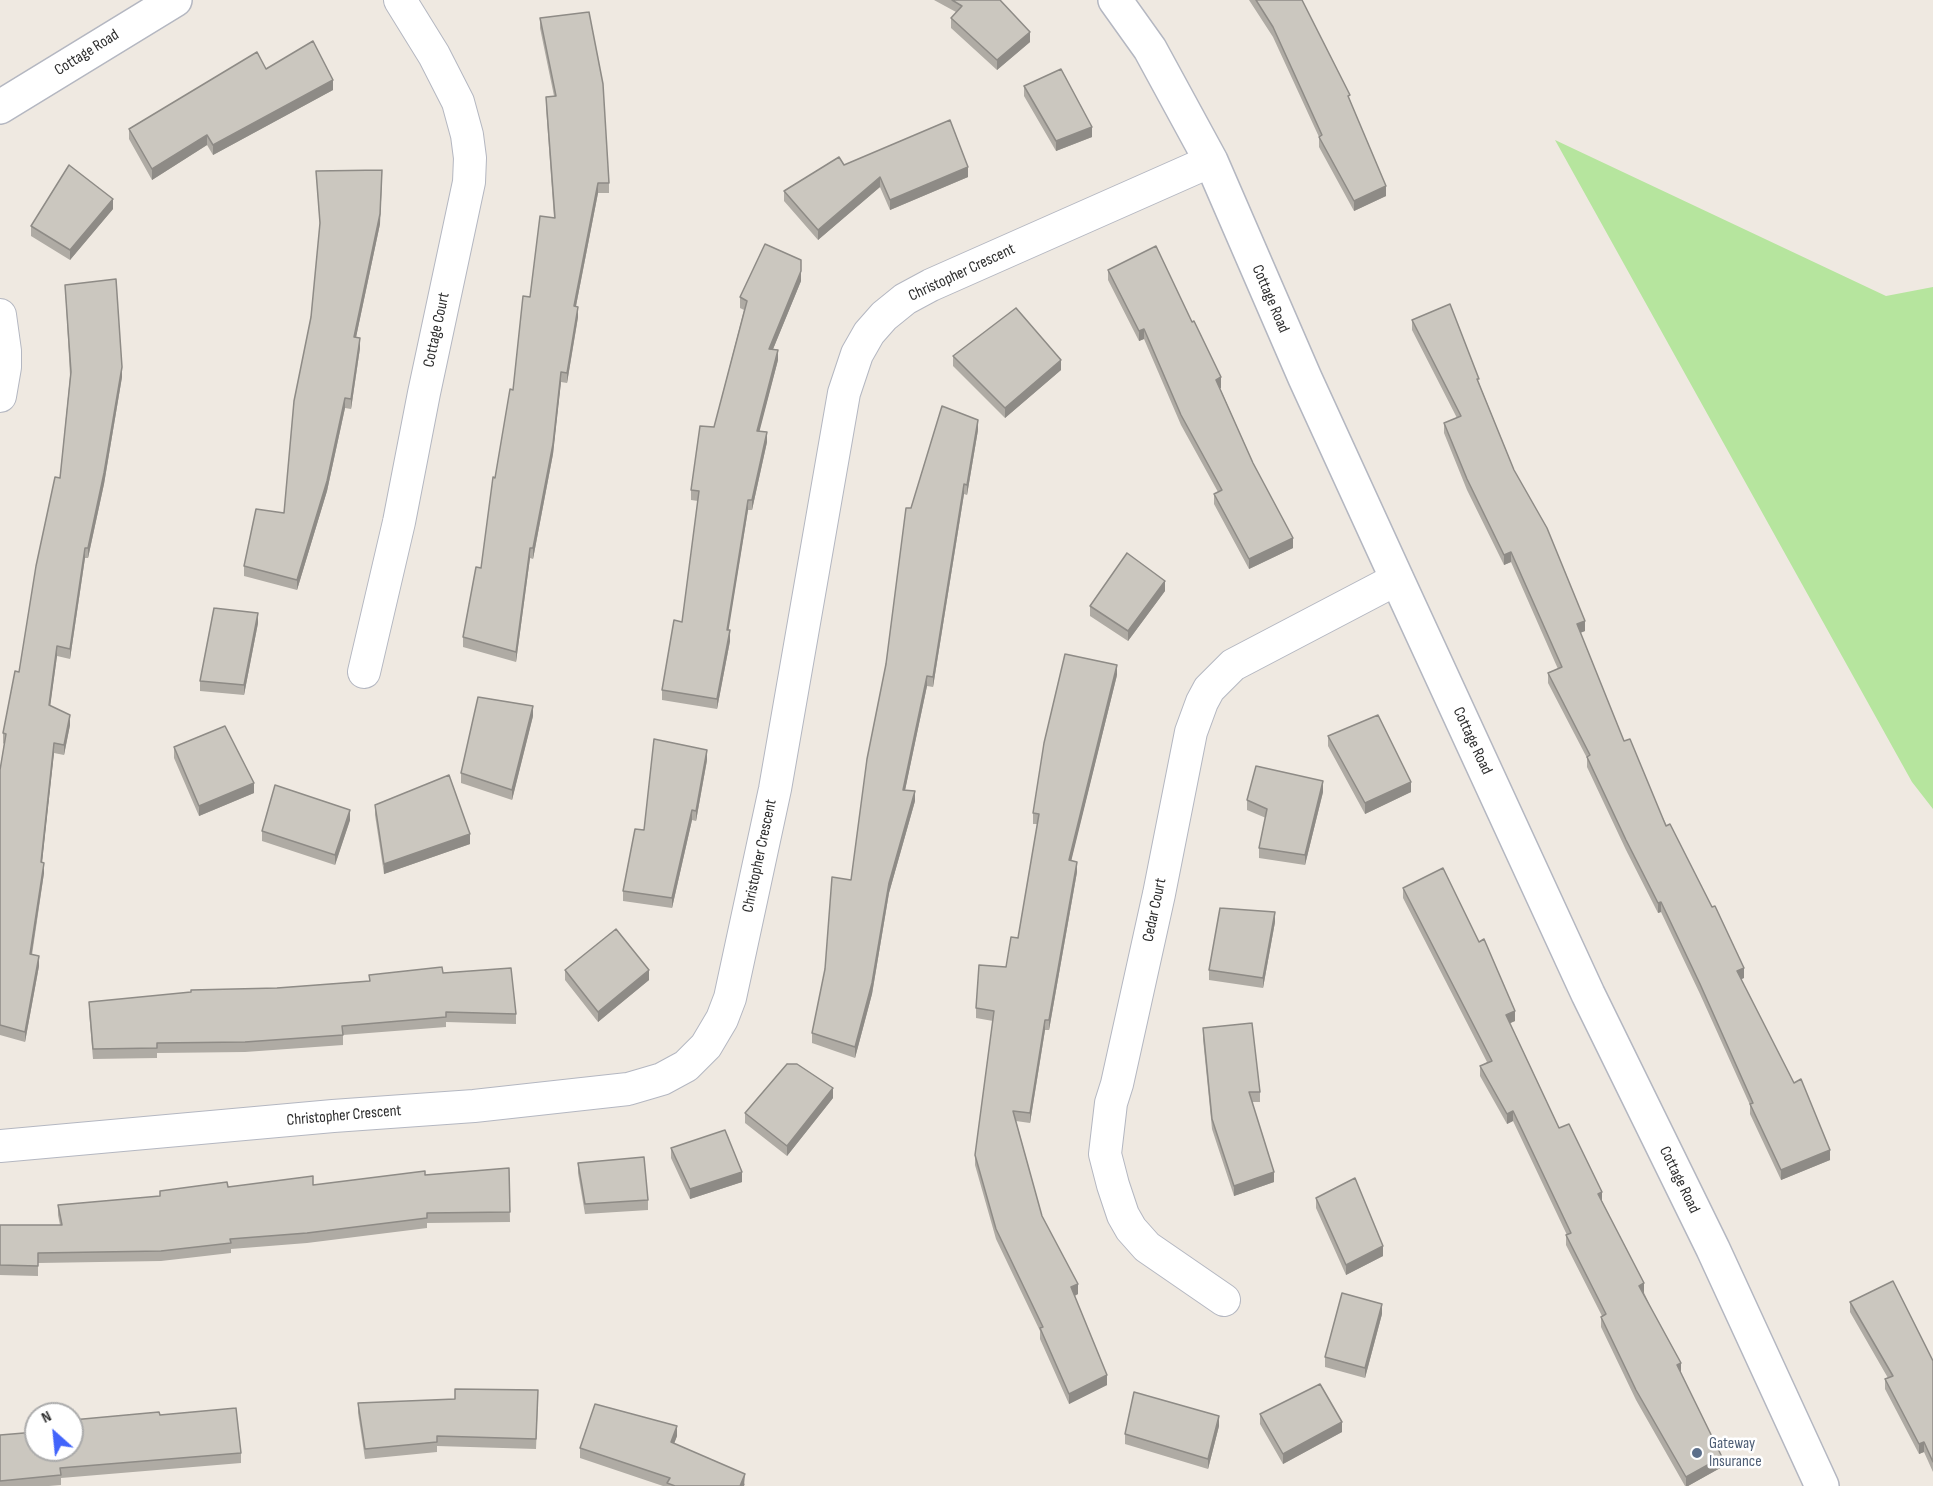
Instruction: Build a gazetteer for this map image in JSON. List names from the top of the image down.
{
  "streets": {
    "street": [
      "Cottage Road",
      "Christopher Crescent",
      "Cottage Court",
      "Cedar Court"
    ]
  },
  "crossings": [
    ["Cottage Road", "Christopher Crescent"],
    ["Cottage Road", "Cedar Court"]
  ],
  "places": ["Gateway Insurance"],
  "north": "top left"
}
